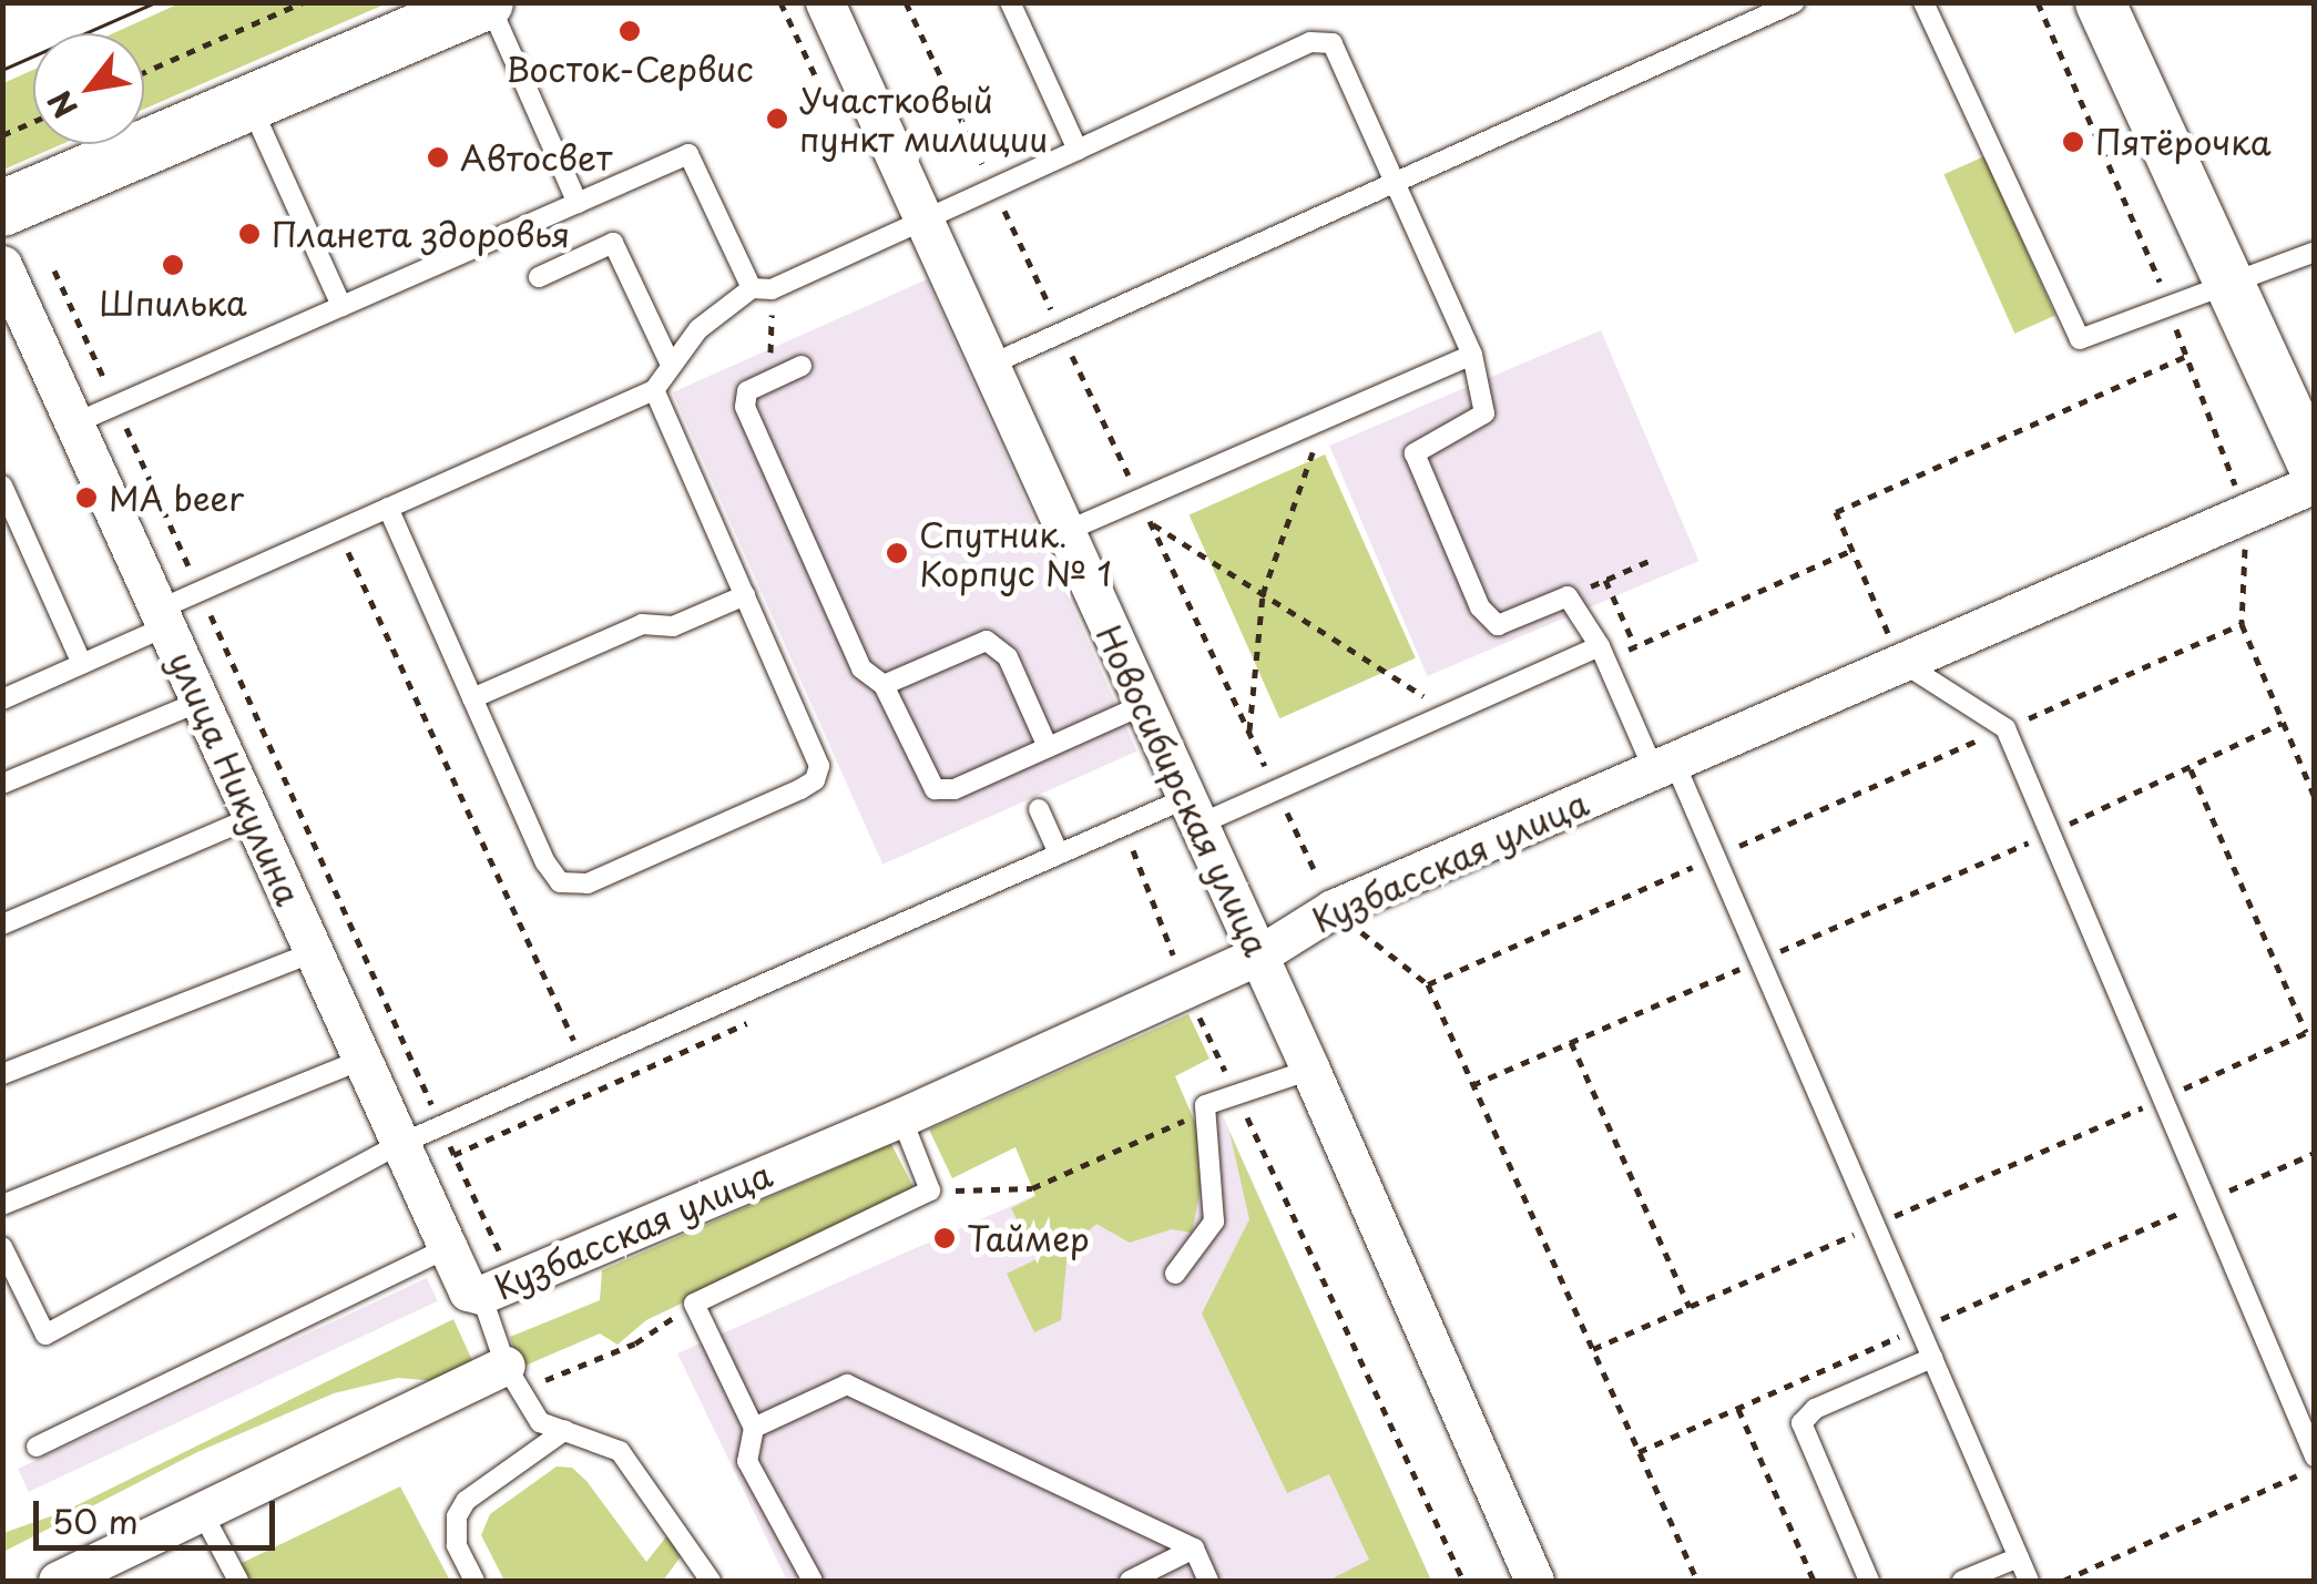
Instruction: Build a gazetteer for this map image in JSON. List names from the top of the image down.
{
  "streets": {
    "street": ["улица Никулина", "Новосибирская улица", "Кузбасская улица"]
  },
  "crossings": [
    ["улица Никулина", "Кузбасская улица"],
    ["Новосибирская улица", "Кузбасская улица"]
  ],
  "places": [
    "Восток-Сервис",
    "Участковый пункт милиции",
    "Пятёрочка",
    "Автосвет",
    "Планета здоровья",
    "Шпилька",
    "MA beer",
    "Спутник. Корпус № 1",
    "Таймер"
  ],
  "scale_bar": "50 m",
  "north": "bottom left"
}
